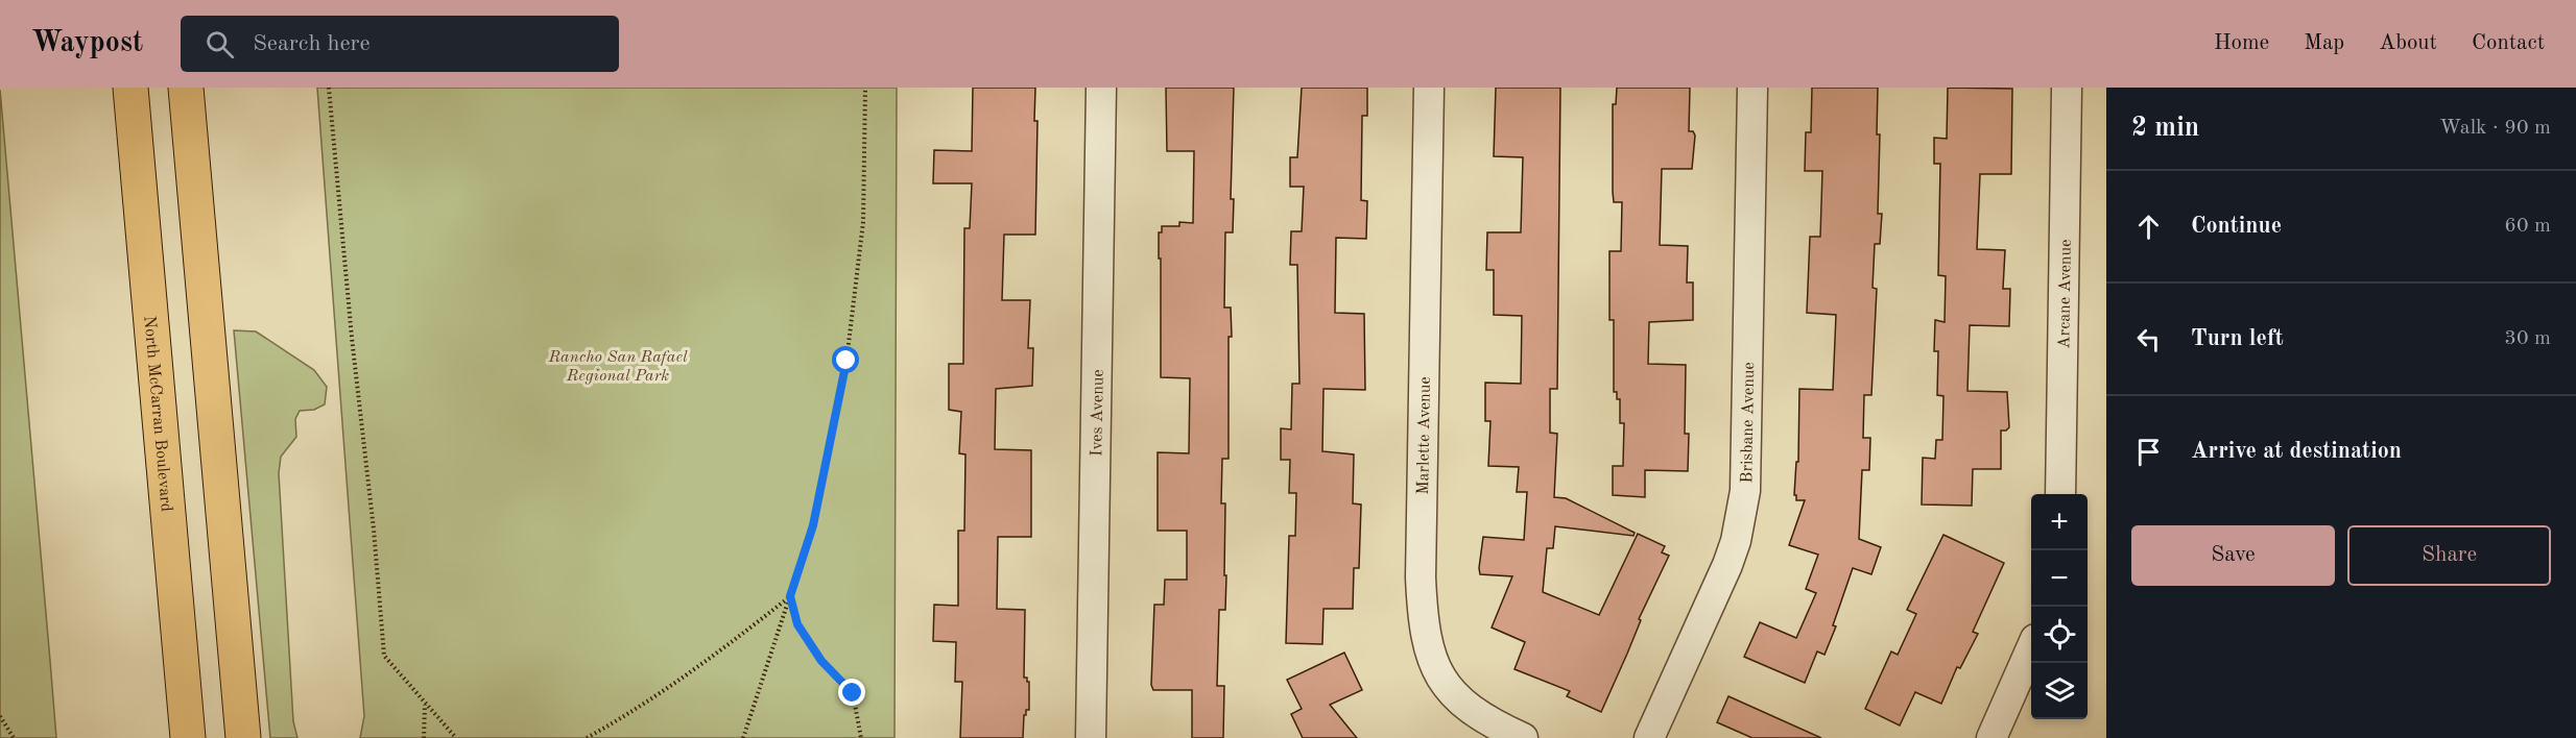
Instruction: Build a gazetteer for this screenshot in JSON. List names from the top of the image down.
{
  "streets": {
    "main road": ["North McCarran Boulevard"],
    "street": [
      "Arcane Avenue",
      "Ives Avenue",
      "Brisbane Avenue",
      "Marlette Avenue"
    ]
  },
  "parks": ["Rancho San Rafael Regional Park"],
  "page": {
    "header": "Waypost",
    "search": "Search here",
    "nav": [
      "Home",
      "Map",
      "About",
      "Contact"
    ],
    "heading": ["2 min", "Walk · 90 m"],
    "list": [
      ["Continue", "60 m"],
      ["Turn left", "30 m"],
      "Arrive at destination"
    ],
    "map_buttons": ["+", "−"],
    "buttons": ["Save", "Share"]
  }
}
